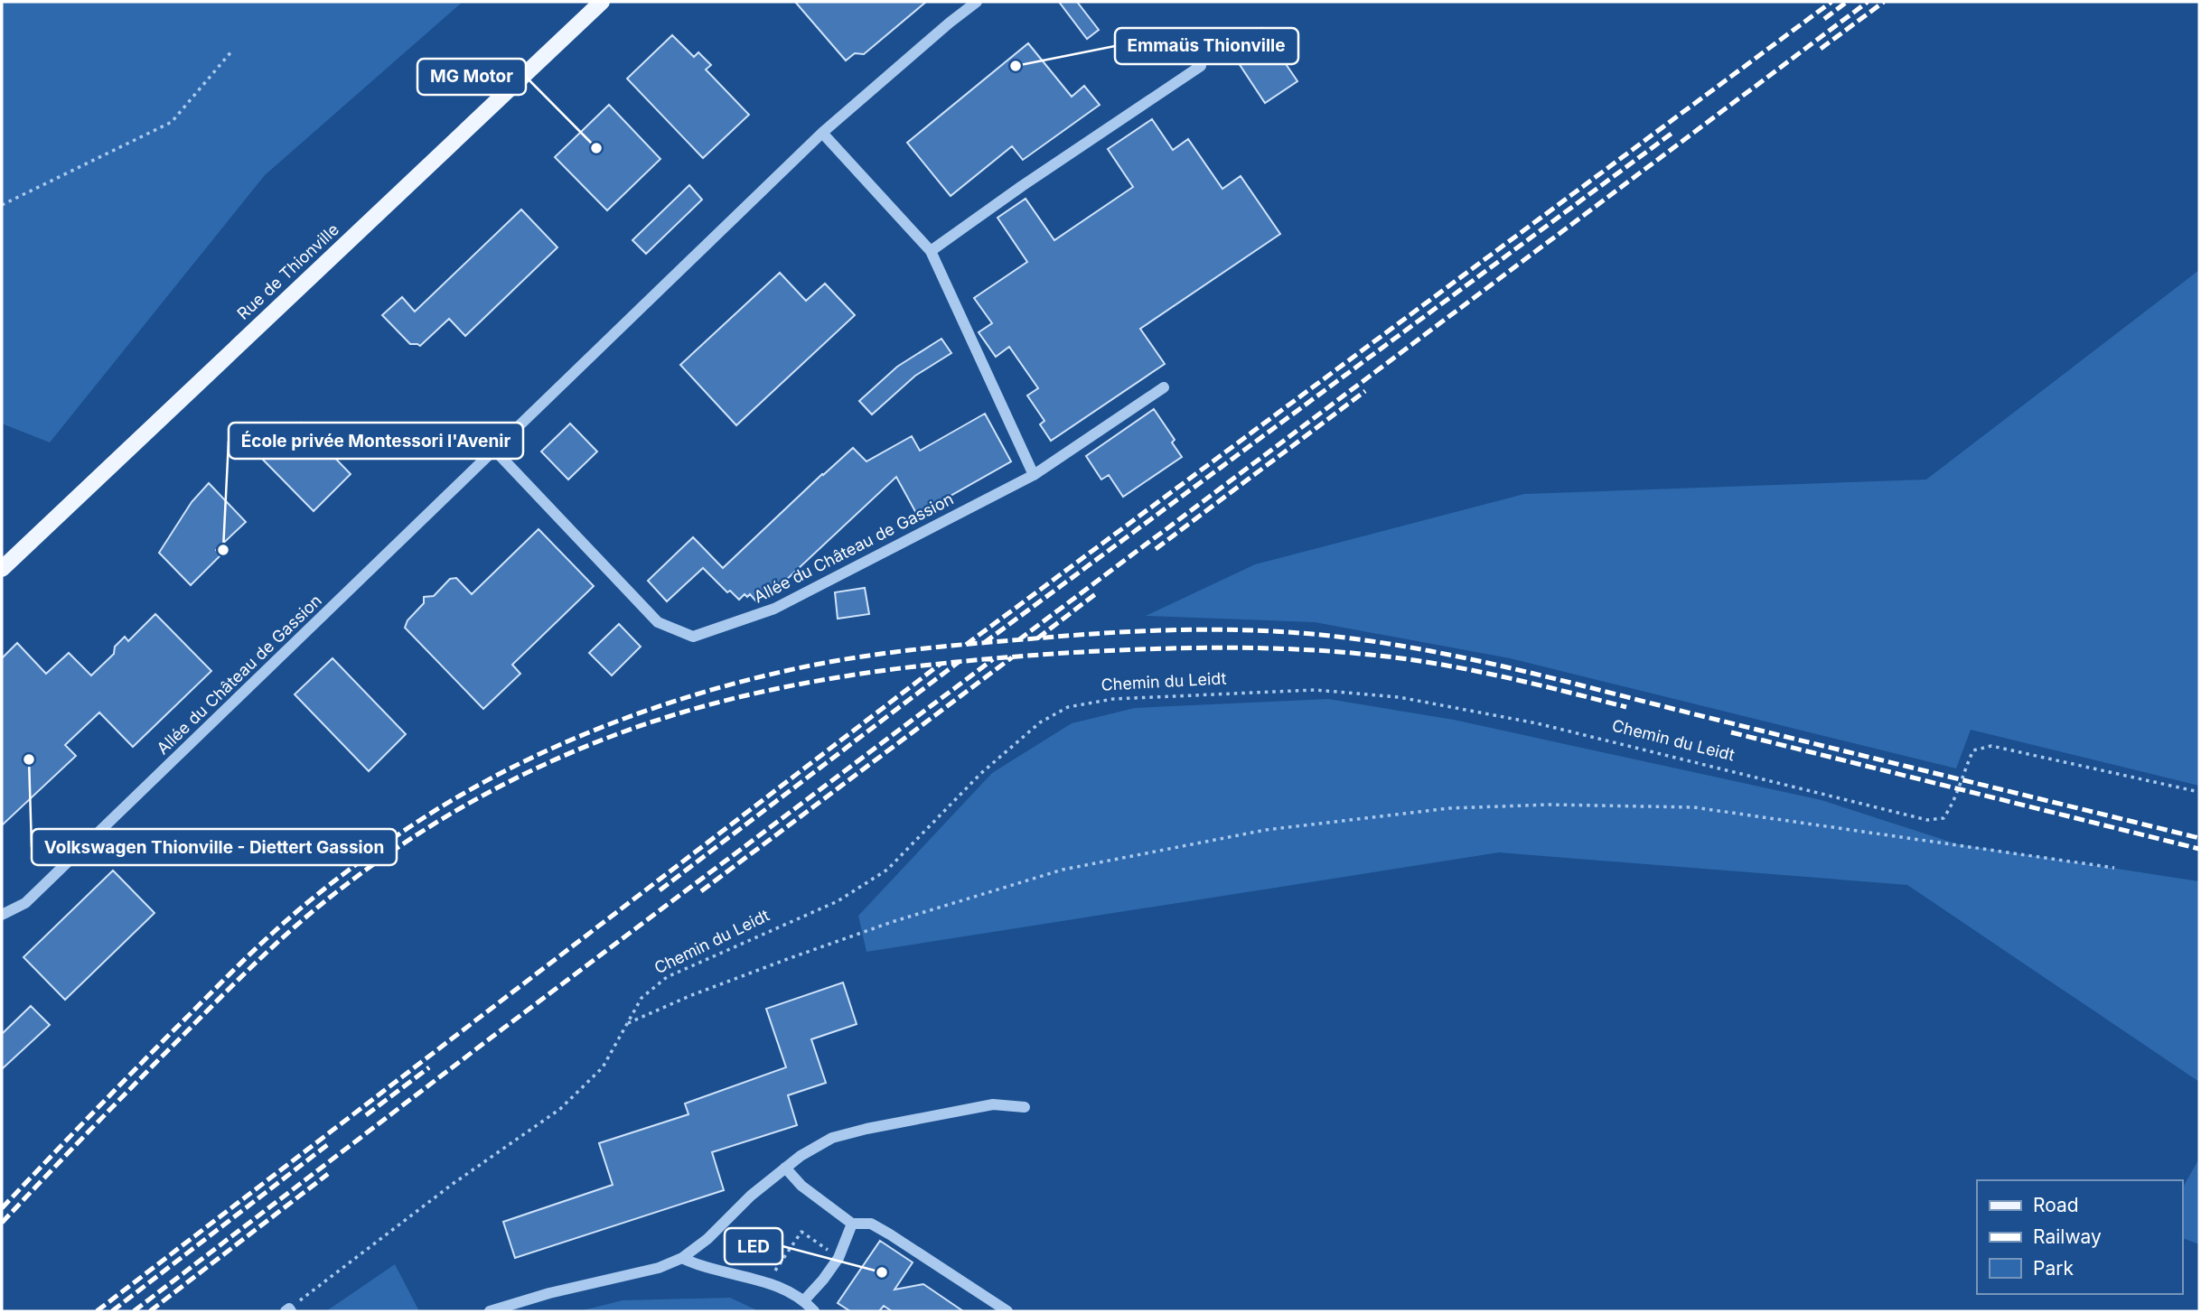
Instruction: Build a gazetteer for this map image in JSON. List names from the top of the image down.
{
  "streets": {
    "main road": ["Rue de Thionville"],
    "street": ["Allée du Château de Gassion"],
    "path": ["Chemin du Leidt"]
  },
  "places": [
    "Emmaüs Thionville",
    "MG Motor",
    "École privée Montessori l'Avenir",
    "Volkswagen Thionville - Diettert Gassion",
    "LED"
  ],
  "legend": ["Road", "Railway", "Park"]
}
